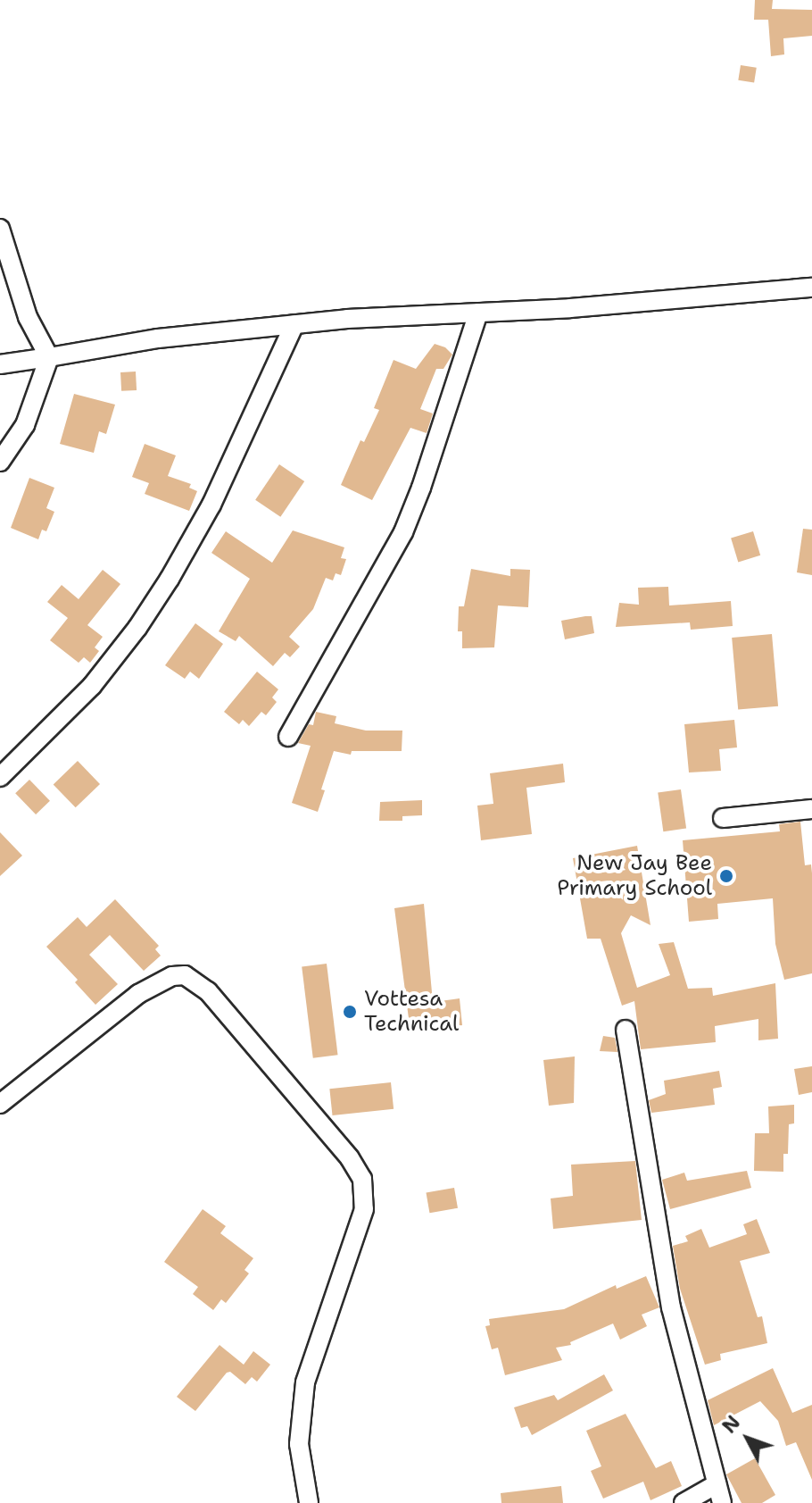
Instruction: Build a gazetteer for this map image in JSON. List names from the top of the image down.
{
  "places": ["New Jay Bee Primary School", "Vottesa Technical"],
  "north": "top left"
}
